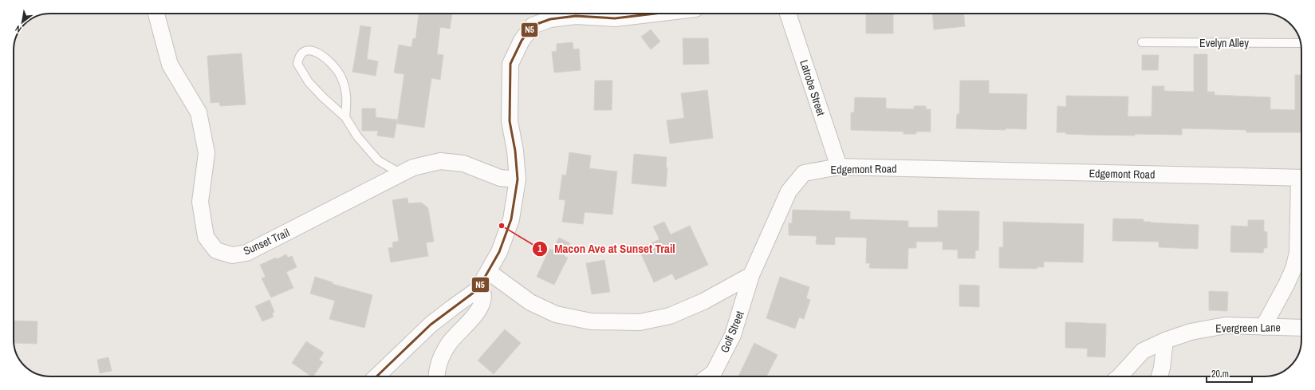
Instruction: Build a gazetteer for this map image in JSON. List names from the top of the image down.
{
  "streets": {
    "street": [
      "Latrobe Street",
      "Edgemont Road",
      "Sunset Trail",
      "Evergreen Lane",
      "Golf Street"
    ],
    "lane": ["Evelyn Alley"]
  },
  "crossings": [
    ["Latrobe Street", "Edgemont Road"],
    ["Edgemont Road", "Golf Street"]
  ],
  "places": ["Macon Ave at Sunset Trail"],
  "lines": ["transit line N5"],
  "scale_bar": "20 m",
  "north": "bottom left"
}
